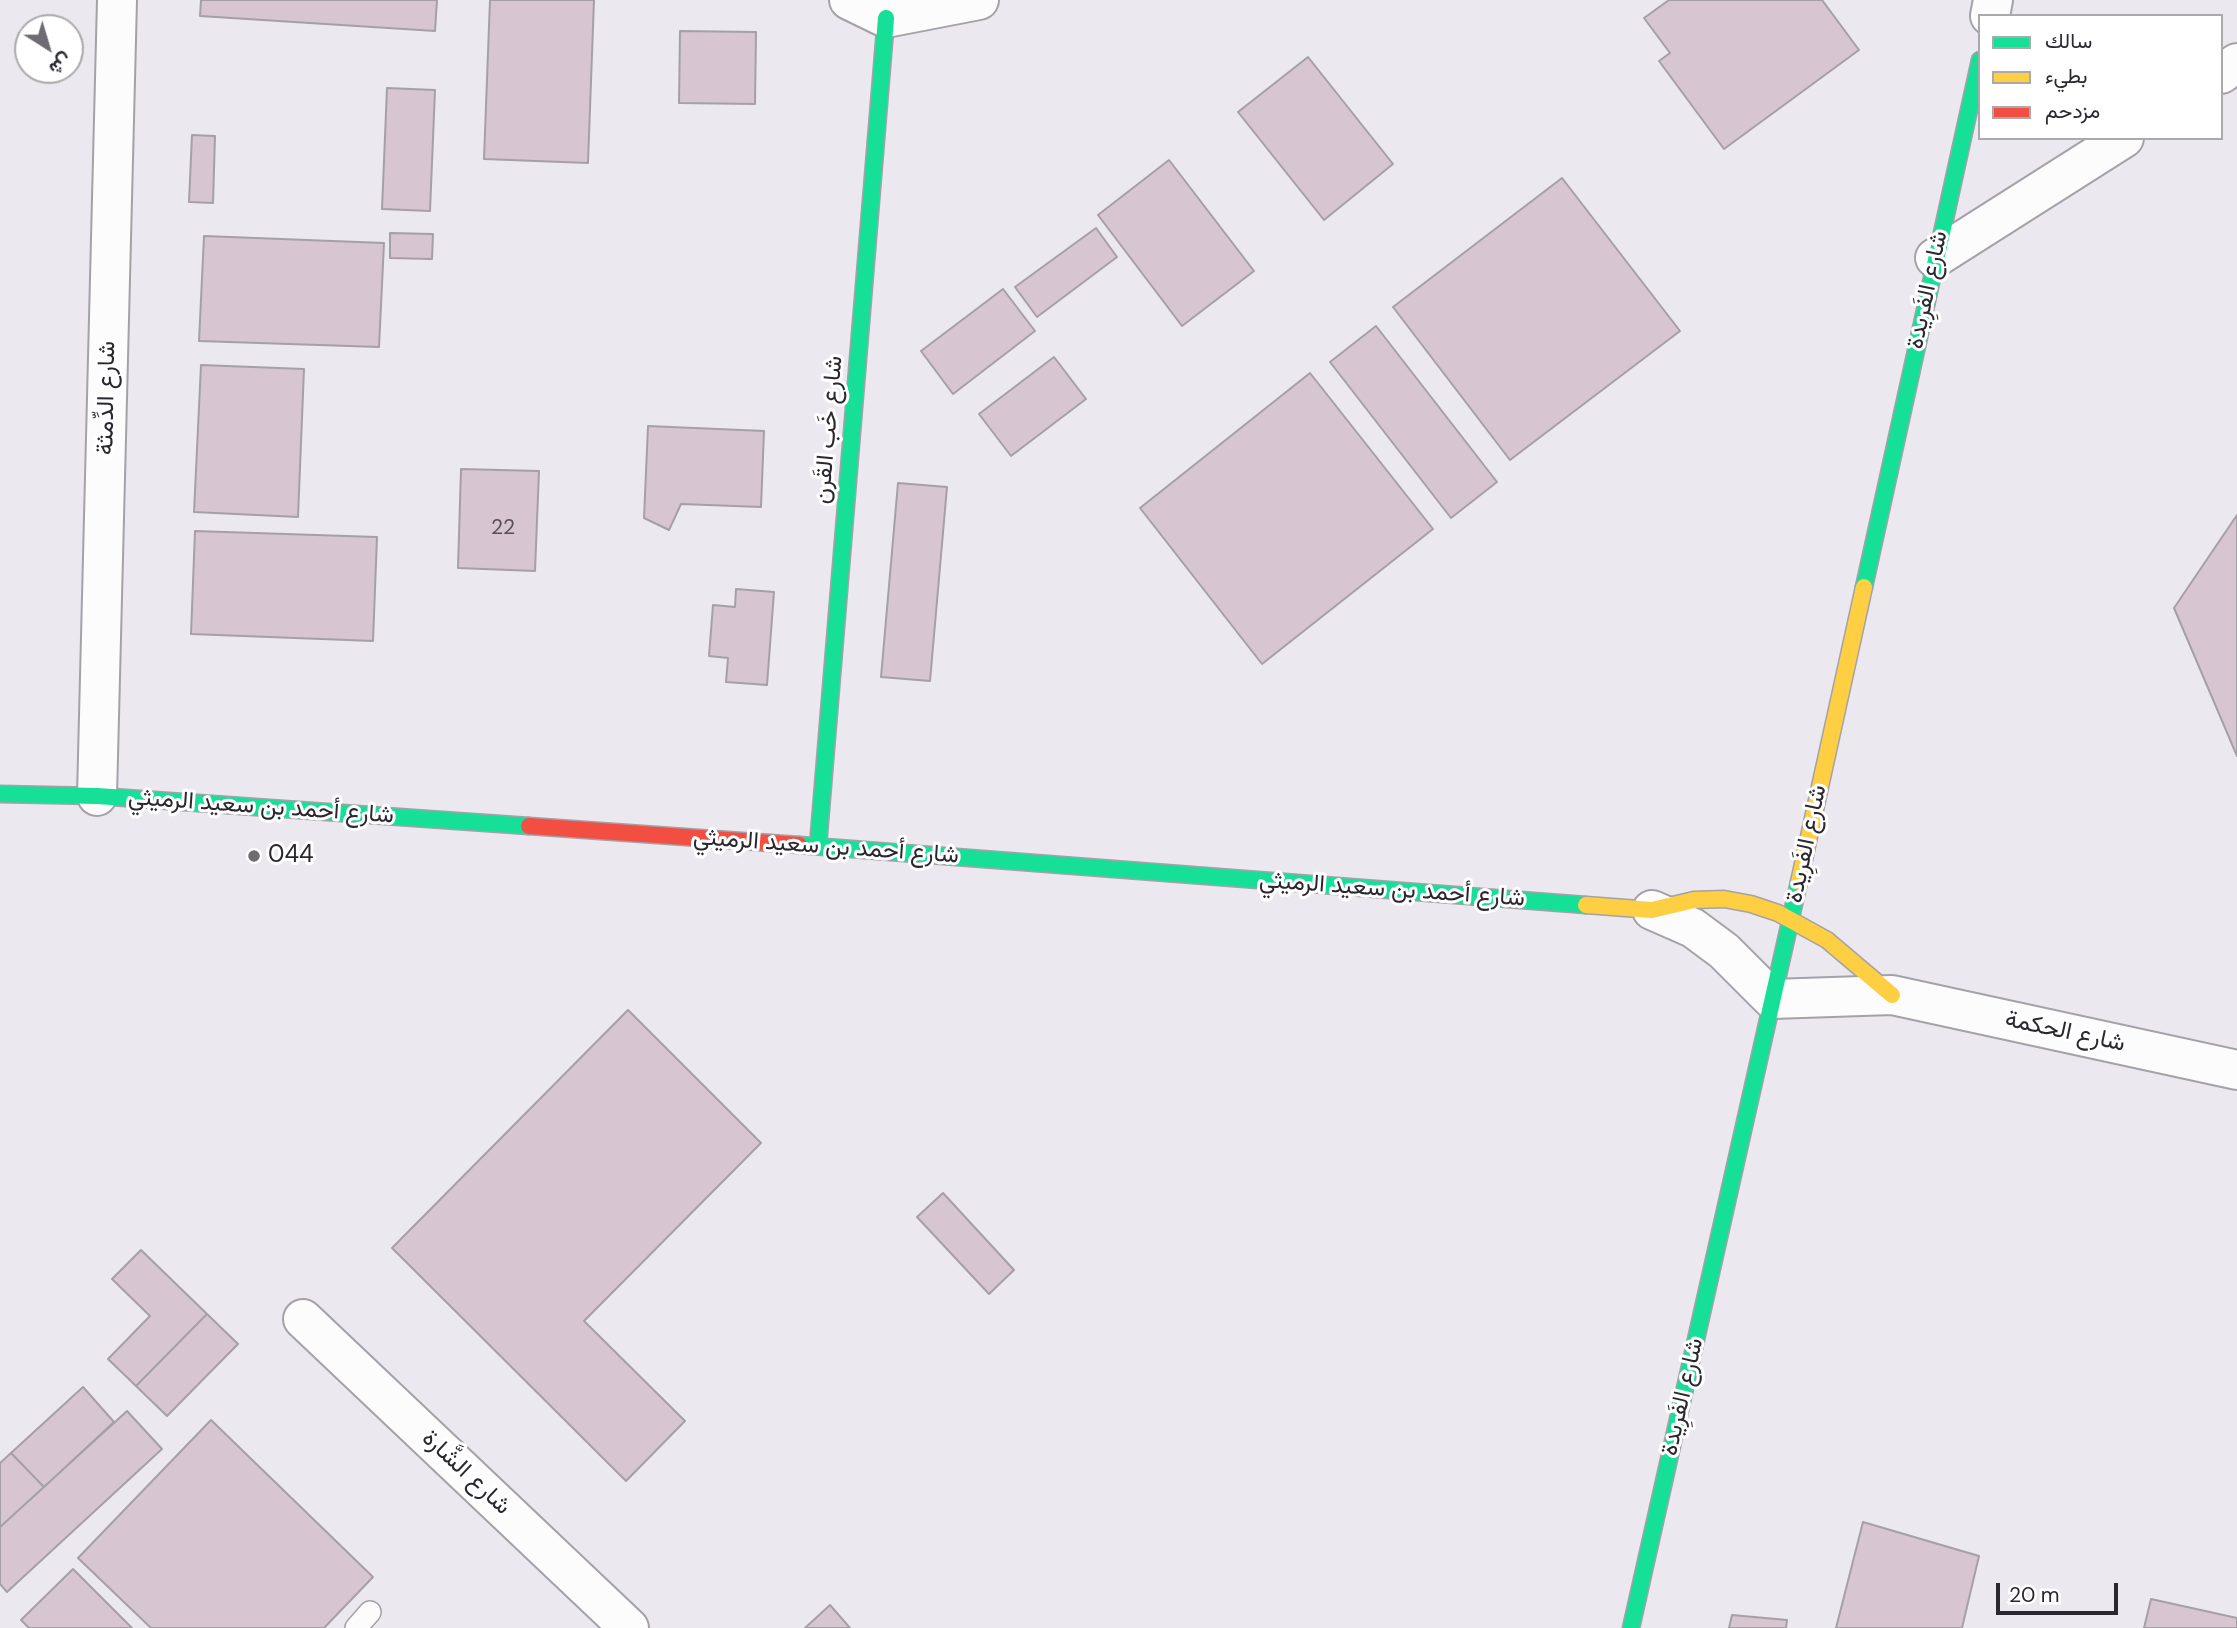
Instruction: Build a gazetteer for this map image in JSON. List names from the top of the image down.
{
  "streets": {
    "street": [
      "شارع الفَرِيدة",
      "شارع الدِّمثة",
      "شارع خَب القَرن",
      "شارع أحمد بن سعيد الرميثي",
      "شارع الحكمة",
      "شارع الشَّارة"
    ]
  },
  "crossings": [
    ["شارع الفَرِيدة", "شارع أحمد بن سعيد الرميثي"],
    ["شارع الفَرِيدة", "شارع الحكمة"],
    ["شارع الدِّمثة", "شارع أحمد بن سعيد الرميثي"],
    ["شارع خَب القَرن", "شارع أحمد بن سعيد الرميثي"],
    ["شارع أحمد بن سعيد الرميثي", "شارع الحكمة"]
  ],
  "places": ["044"],
  "house_numbers": ["22"],
  "legend": ["سالك", "بطيء", "مزدحم"],
  "scale_bar": "20 m",
  "north": "bottom right"
}
